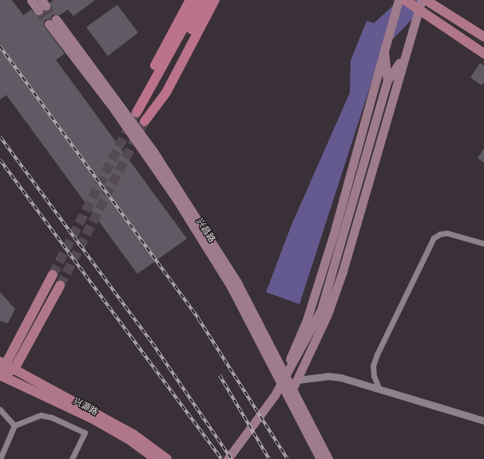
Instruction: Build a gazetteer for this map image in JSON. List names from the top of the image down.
{
  "streets": {
    "main road": ["兴昌路", "兴源路"]
  }
}
